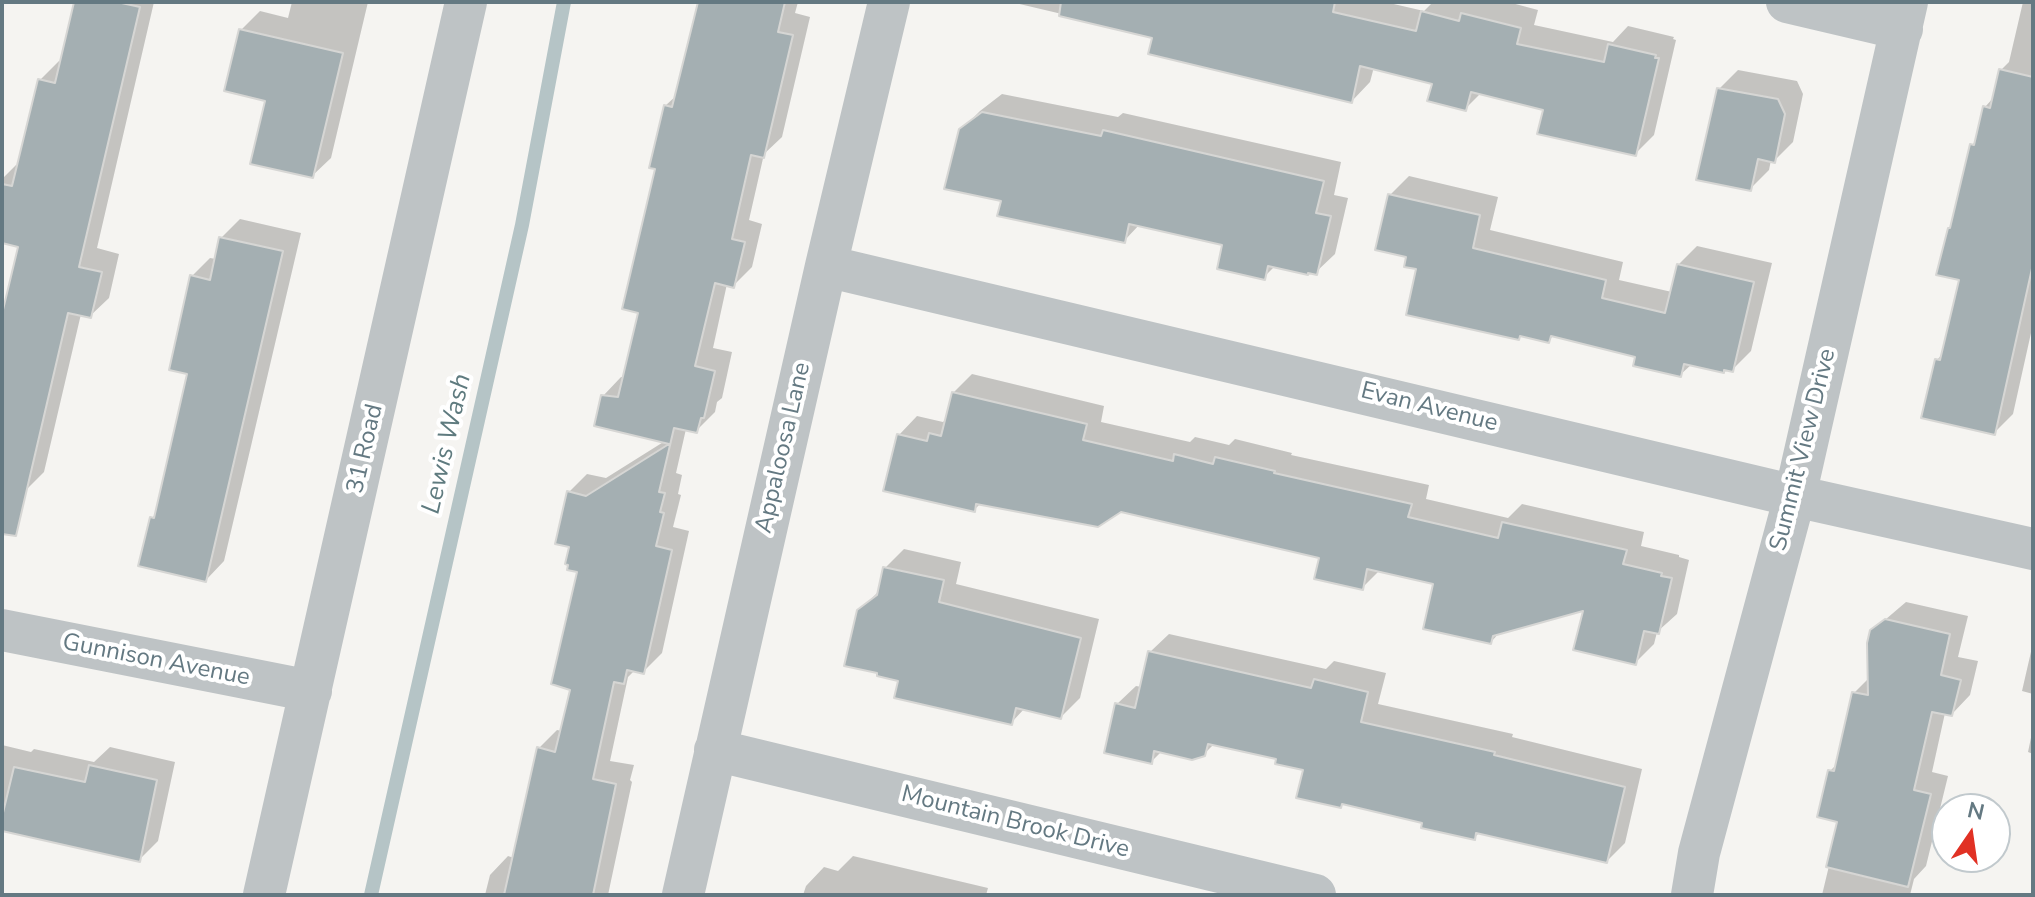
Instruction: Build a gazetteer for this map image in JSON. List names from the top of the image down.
{
  "streets": {
    "street": [
      "Evan Avenue",
      "Appaloosa Lane",
      "31 Road",
      "Summit View Drive",
      "Gunnison Avenue",
      "Mountain Brook Drive"
    ]
  },
  "crossings": [
    ["Evan Avenue", "Appaloosa Lane"],
    ["Evan Avenue", "Summit View Drive"],
    ["Appaloosa Lane", "Mountain Brook Drive"],
    ["31 Road", "Gunnison Avenue"]
  ],
  "water": ["Lewis Wash"],
  "north": "top"
}
